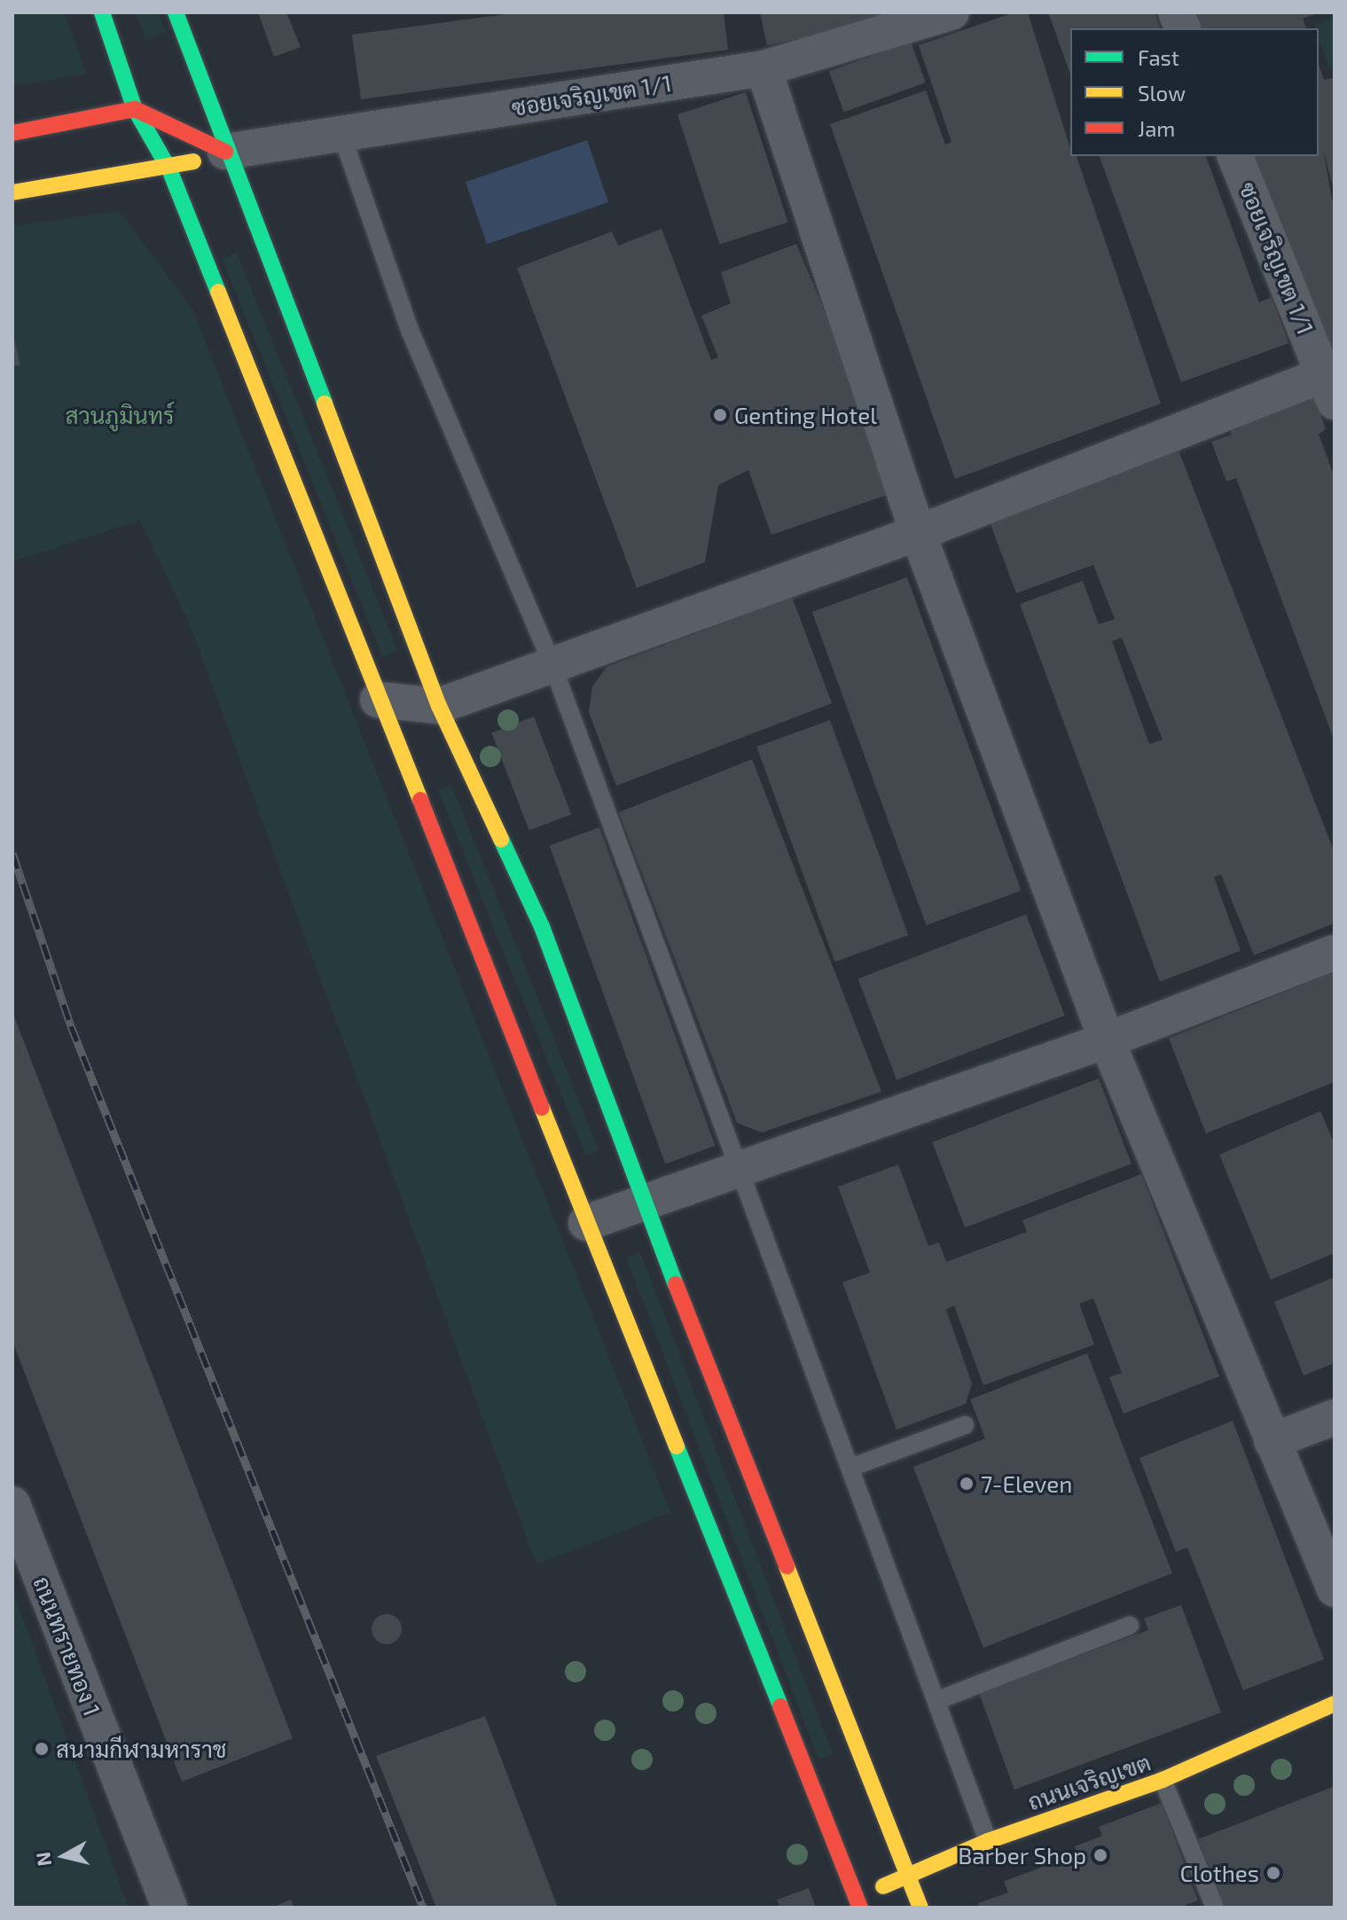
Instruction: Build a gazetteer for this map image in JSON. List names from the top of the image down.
{
  "streets": {
    "main road": ["ถนนเจริญเขต"],
    "street": ["ซอยเจริญเขต 1/1", "ถนนทรายทอง 1"]
  },
  "parks": ["สวนภูมินทร์"],
  "places": [
    "Genting Hotel",
    "7-Eleven",
    "สนามกีฬามหาราช",
    "Barber Shop",
    "Clothes"
  ],
  "legend": ["Fast", "Slow", "Jam"],
  "north": "left"
}
